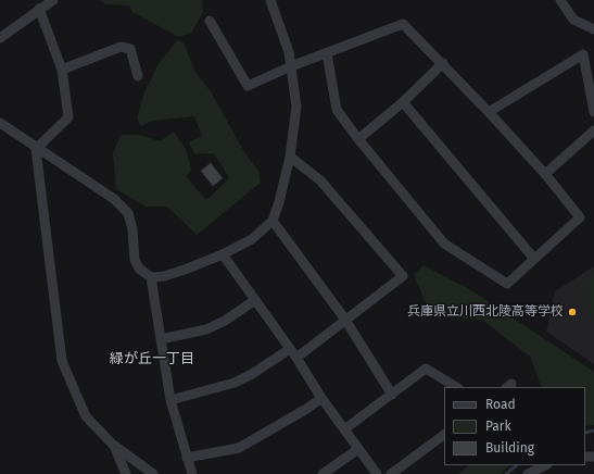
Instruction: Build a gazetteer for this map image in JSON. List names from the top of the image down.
{
  "districts": ["緑が丘一丁目"],
  "places": ["兵庫県立川西北陵高等学校"],
  "legend": ["Road", "Park", "Building"]
}
